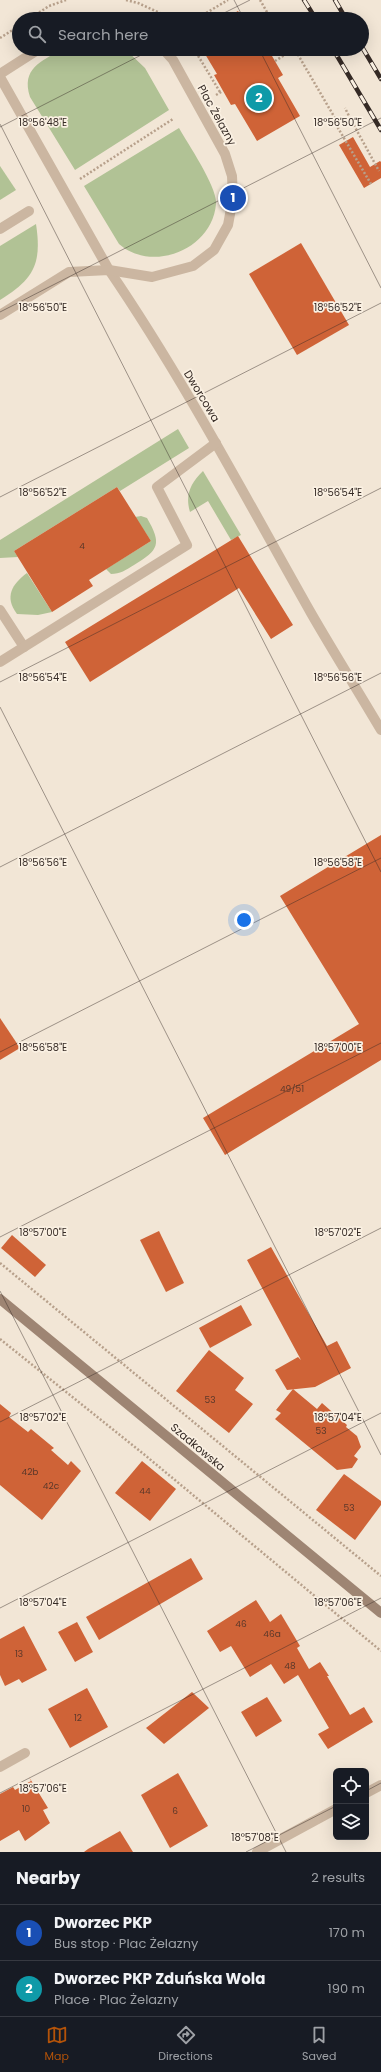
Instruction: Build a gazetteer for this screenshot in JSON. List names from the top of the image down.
{
  "streets": {
    "street": ["Plac Żelazny", "Dworcowa", "Szadkowska"]
  },
  "crossings": [
    ["Plac Żelazny", "Dworcowa"]
  ],
  "house_numbers": [
    "4",
    "49/51",
    "53",
    "53",
    "42b",
    "42c",
    "44",
    "53",
    "46",
    "46a",
    "13",
    "48",
    "12",
    "10",
    "6"
  ],
  "page": {
    "search": "Search here",
    "pins": ["2", "1"],
    "heading": ["Nearby", "2 results"],
    "list": [
      {
        "mark": "1",
        "name": "Dworzec PKP",
        "note": "Bus stop · Plac Żelazny",
        "value": "170 m"
      },
      {
        "mark": "2",
        "name": "Dworzec PKP Zduńska Wola",
        "note": "Place · Plac Żelazny",
        "value": "190 m"
      }
    ],
    "nav": ["Map", "Directions", "Saved"]
  },
  "coordinates": [
    "18°56'50\"E",
    "18°56'48\"E",
    "18°56'52\"E",
    "18°56'54\"E",
    "18°56'56\"E",
    "18°56'58\"E",
    "18°57'00\"E",
    "18°57'02\"E",
    "18°57'04\"E",
    "18°57'06\"E",
    "18°57'08\"E"
  ]
}
